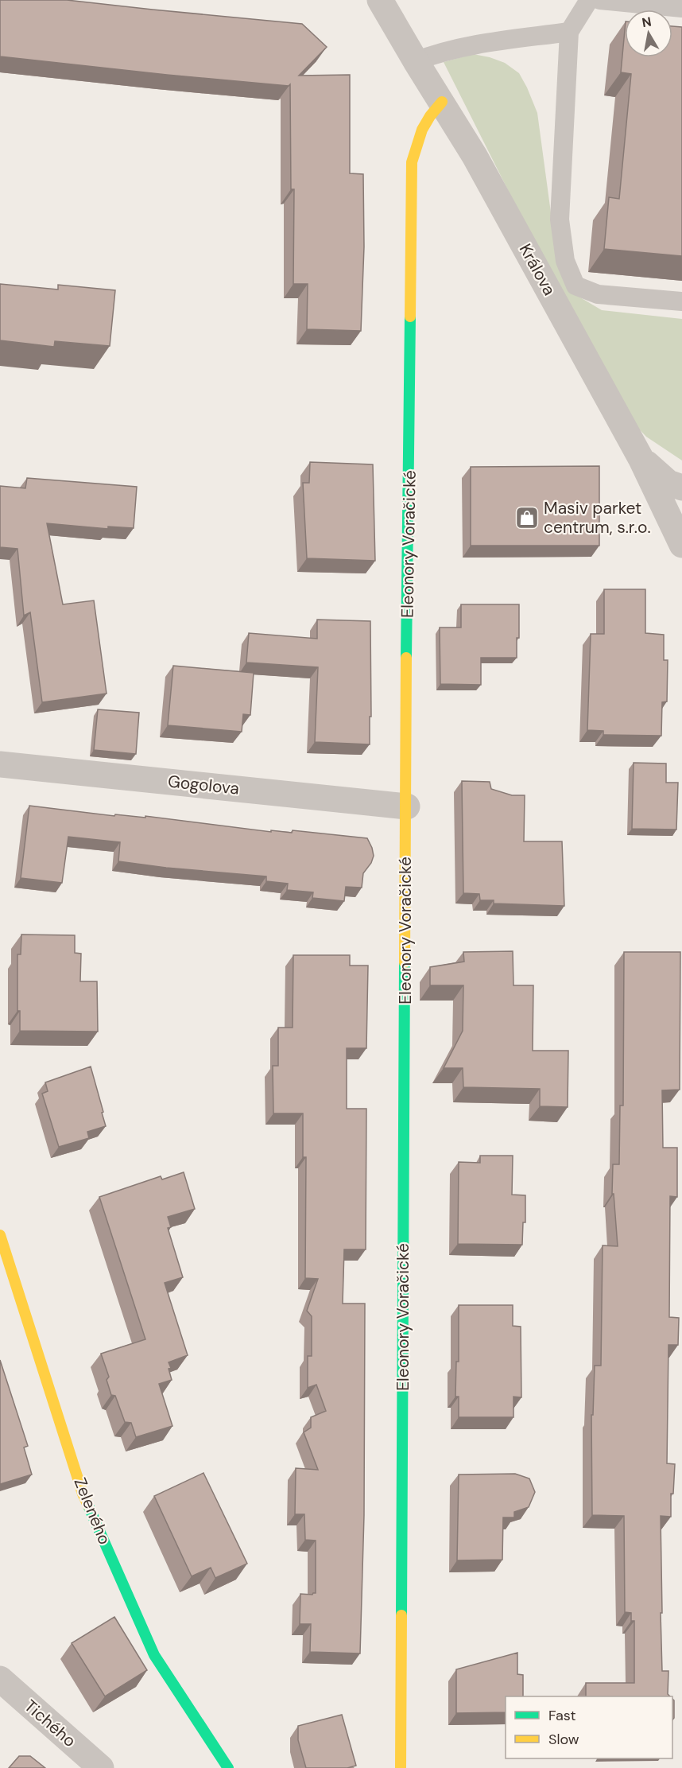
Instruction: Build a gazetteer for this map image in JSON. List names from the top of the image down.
{
  "streets": {
    "street": [
      "Králova",
      "Eleonory Voračické",
      "Gogolova",
      "Zeleného",
      "Tichého"
    ]
  },
  "crossings": [
    ["Králova", "Eleonory Voračické"],
    ["Eleonory Voračické", "Gogolova"]
  ],
  "places": {
    "shop": ["Masiv parket centrum, s.r.o."]
  },
  "legend": ["Fast", "Slow"],
  "north": "top"
}
